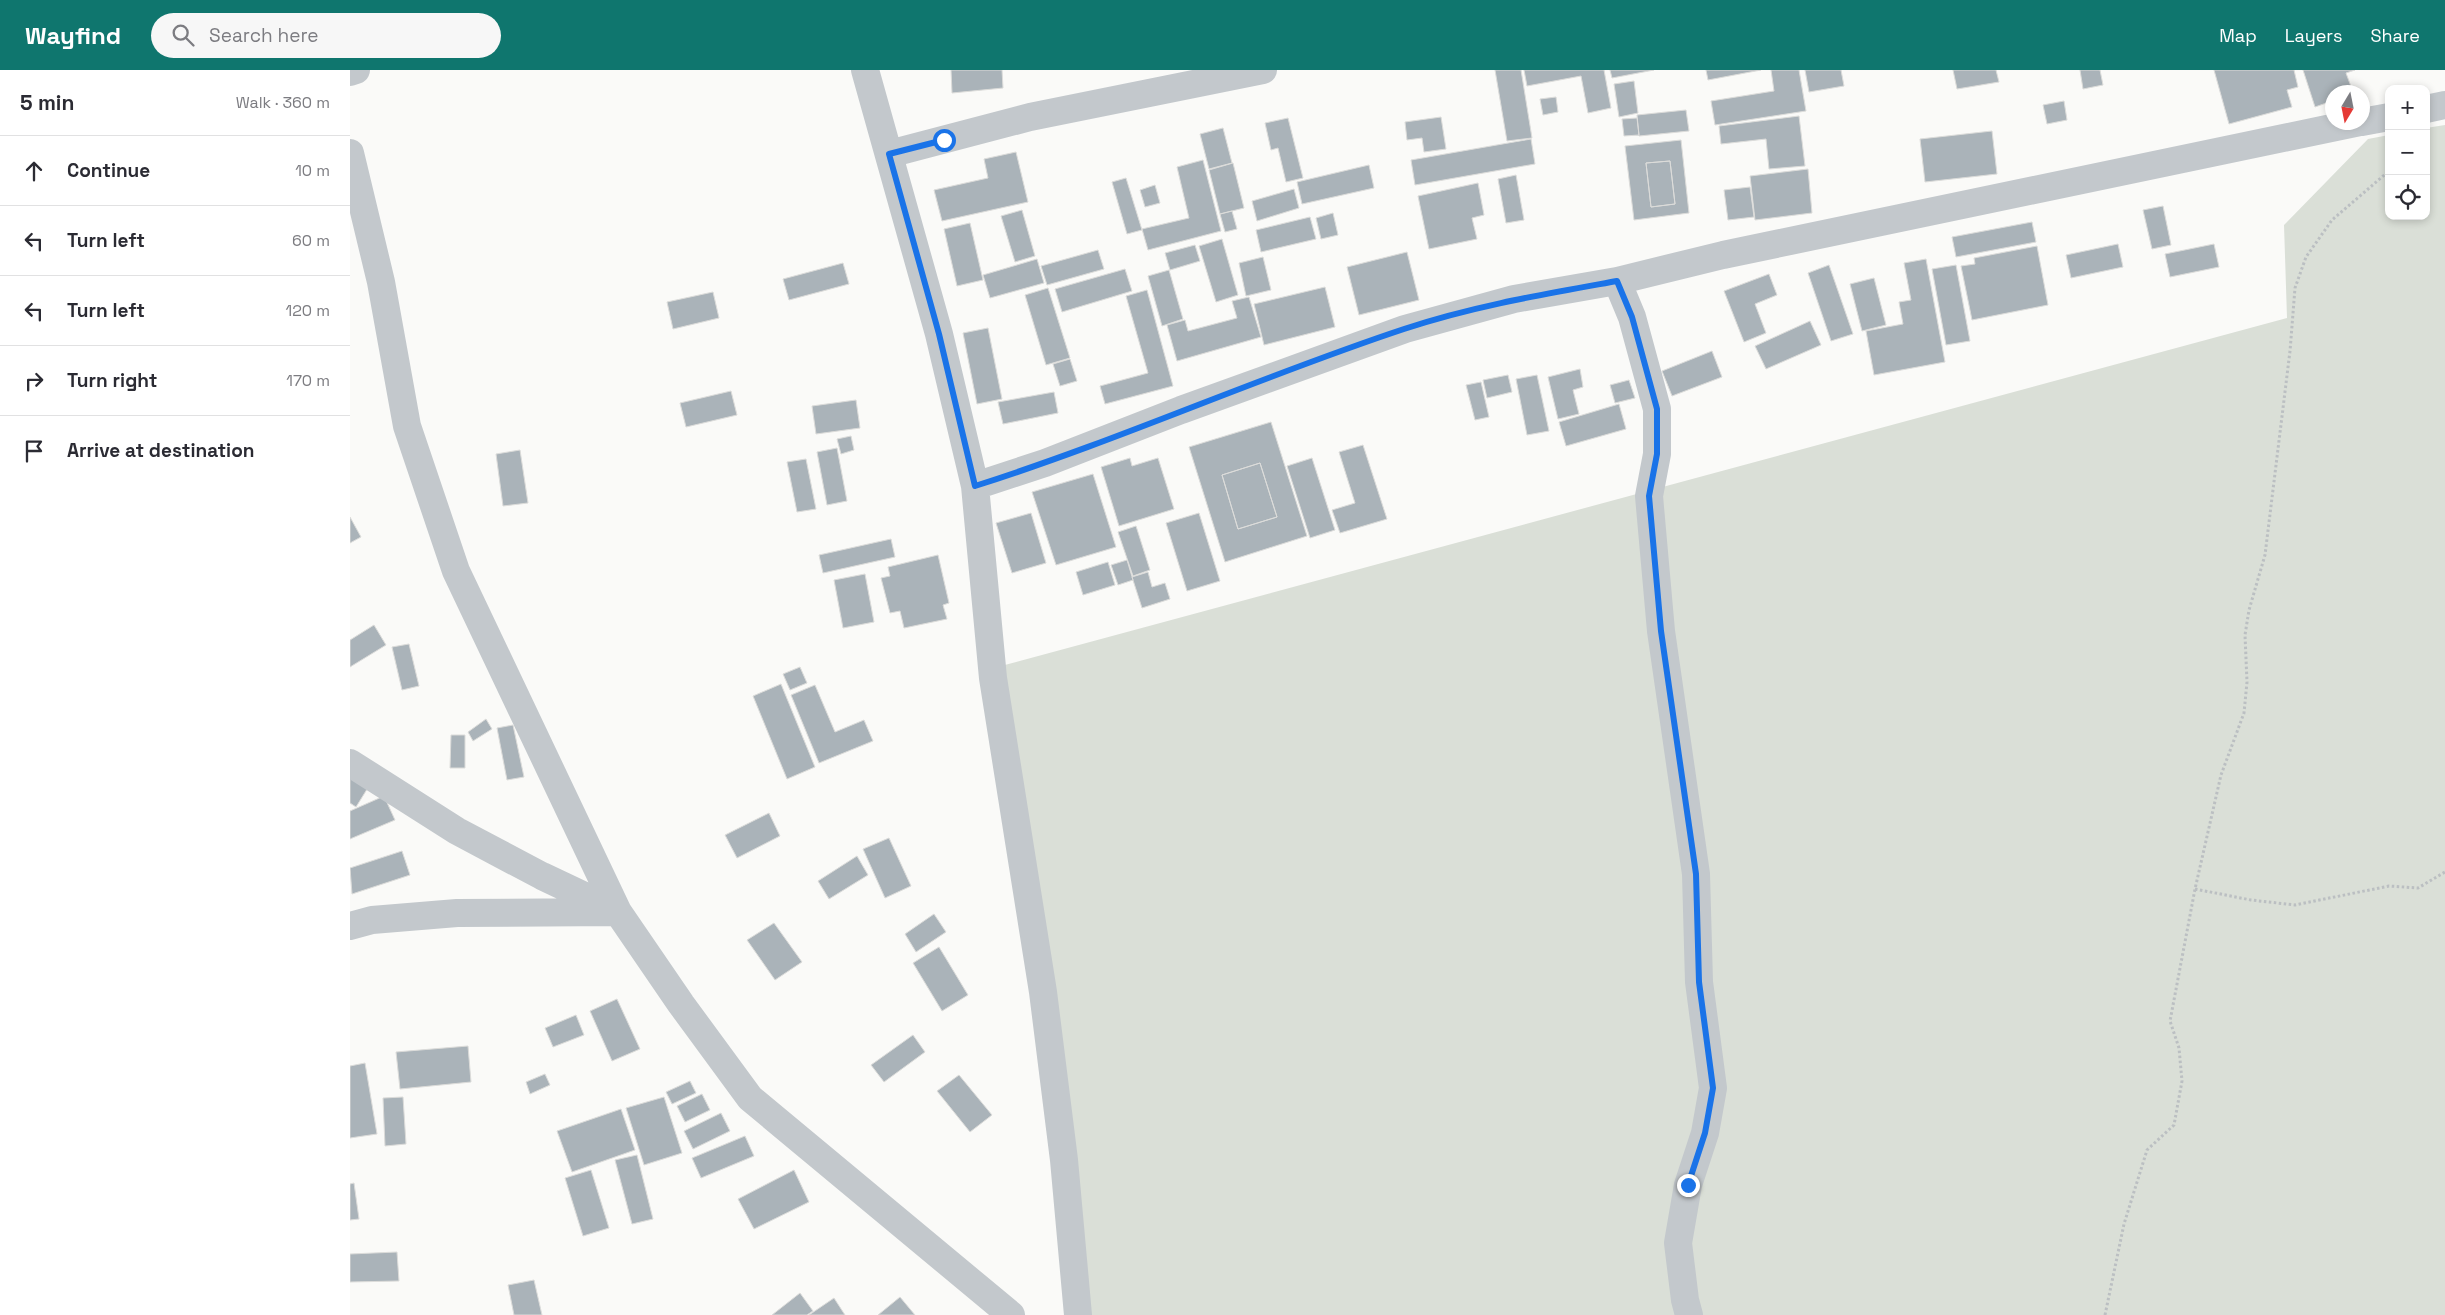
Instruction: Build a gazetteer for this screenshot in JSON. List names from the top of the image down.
{
  "north": "bottom",
  "page": {
    "header": "Wayfind",
    "search": "Search here",
    "nav": ["Map", "Layers", "Share"],
    "heading": ["5 min", "Walk · 360 m"],
    "map_buttons": ["+", "−"],
    "list": [
      ["Continue", "10 m"],
      ["Turn left", "60 m"],
      ["Turn left", "120 m"],
      ["Turn right", "170 m"],
      "Arrive at destination"
    ]
  }
}
